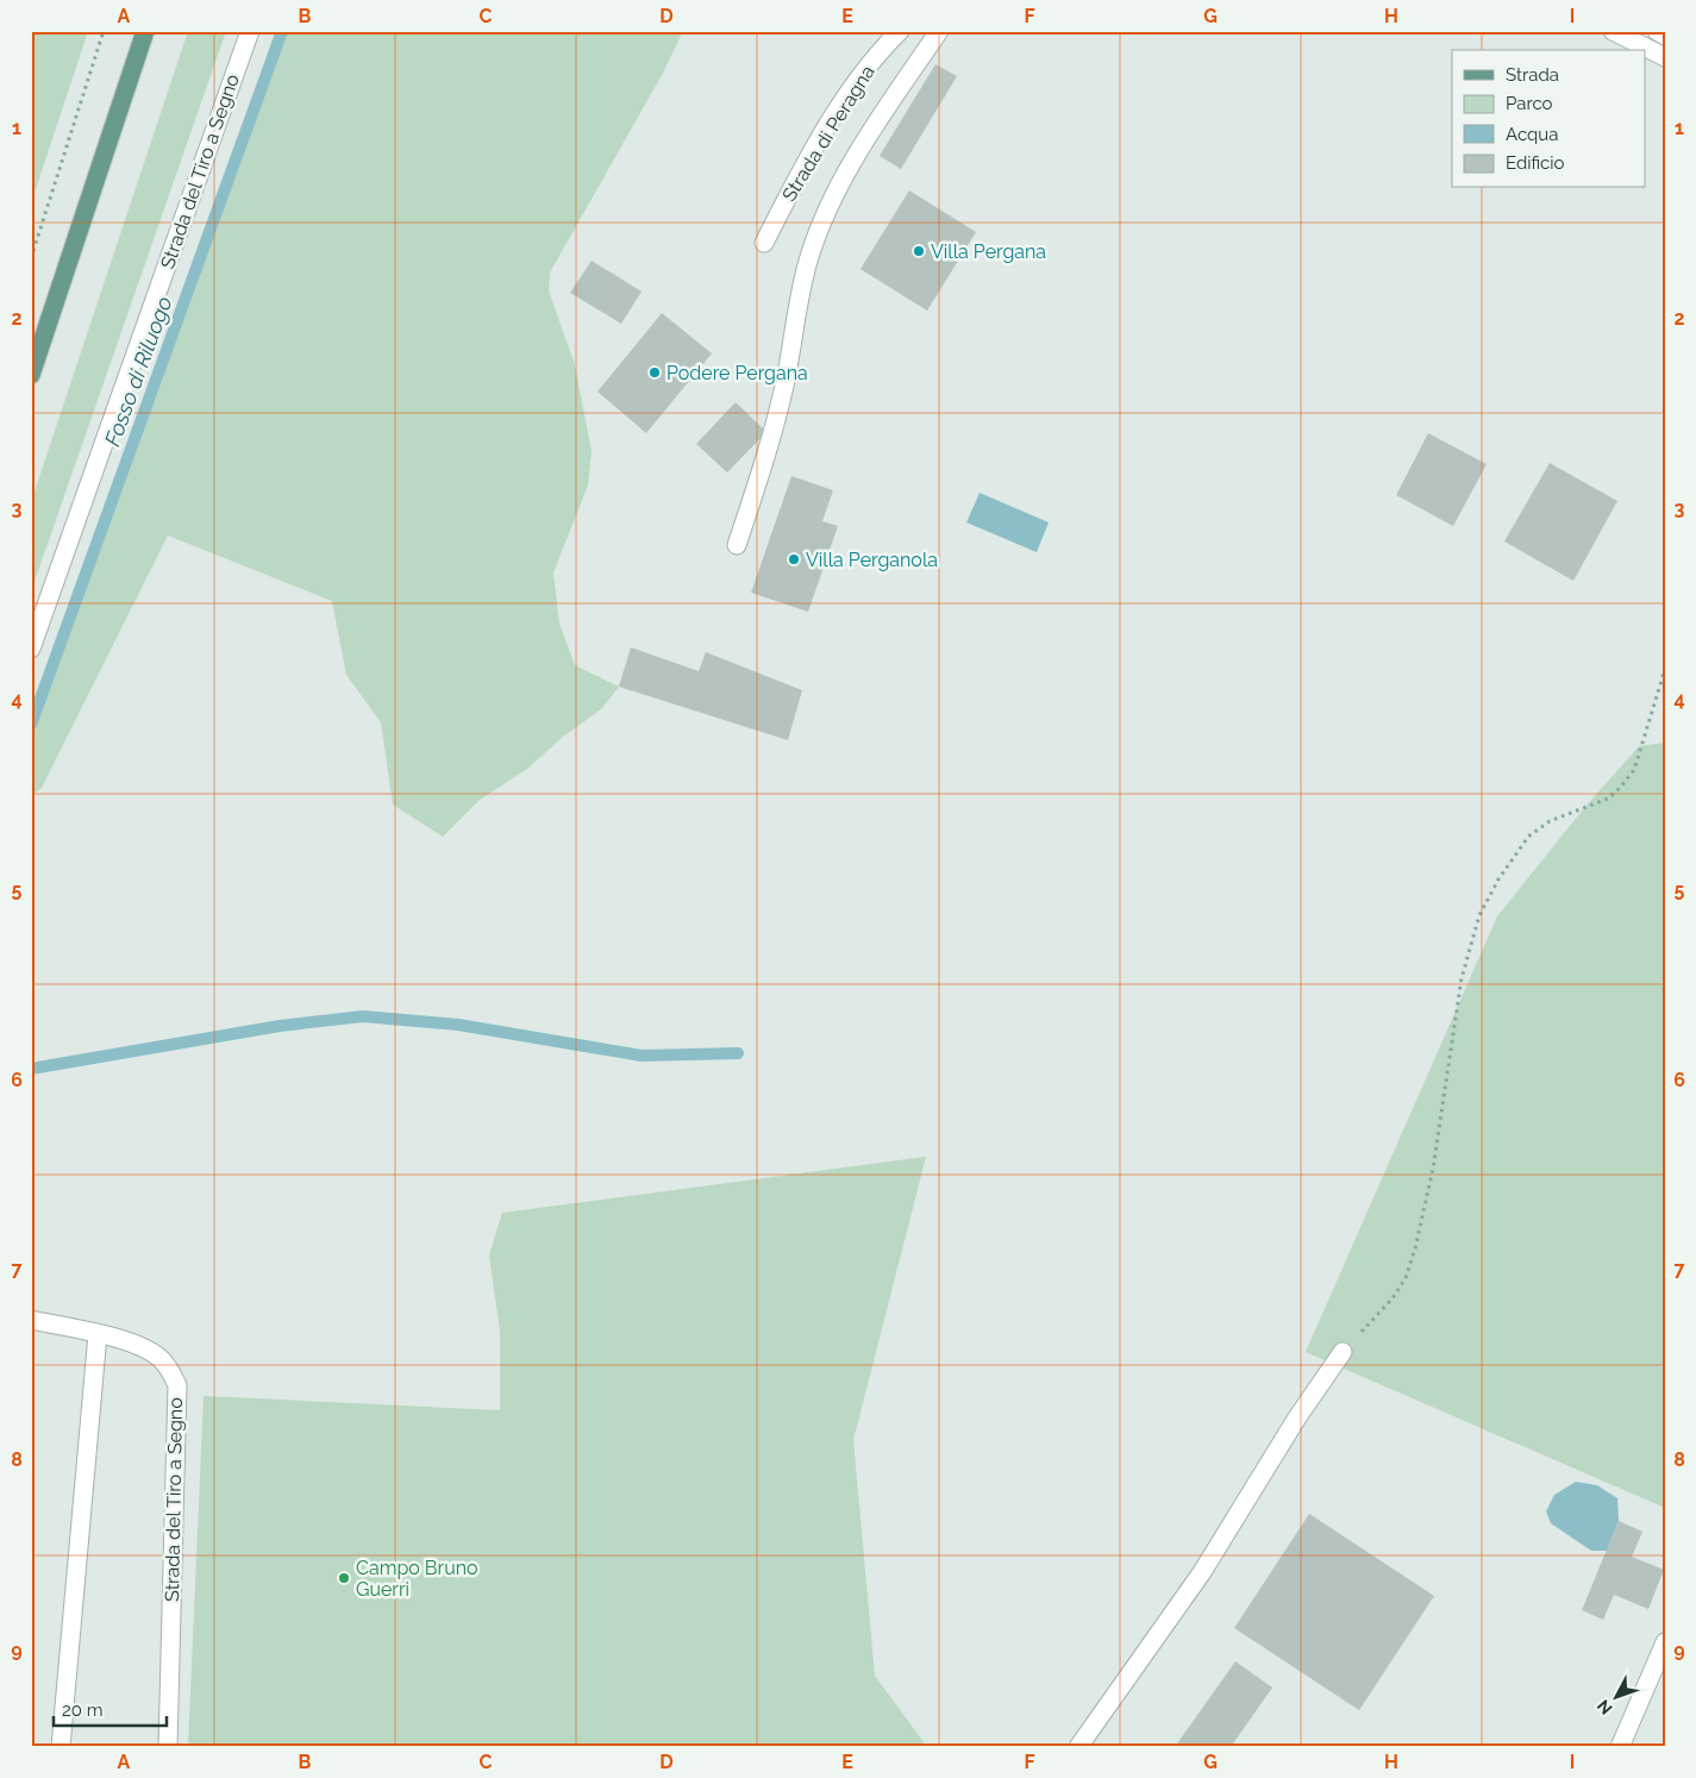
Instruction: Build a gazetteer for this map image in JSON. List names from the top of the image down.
{
  "streets": {
    "street": ["Strada di Peragna", "Strada del Tiro a Segno"]
  },
  "water": ["Fosso di Riluogo"],
  "places": [
    "Villa Pergana",
    "Podere Pergana",
    "Villa Perganola",
    "Campo Bruno Guerri"
  ],
  "legend": [
    "Strada",
    "Parco",
    "Acqua",
    "Edificio"
  ],
  "scale_bar": "20 m",
  "north": "bottom left",
  "grid": {
    "columns": [
      "A",
      "B",
      "C",
      "D",
      "E",
      "F",
      "G",
      "H",
      "I"
    ],
    "rows": [
      "1",
      "2",
      "3",
      "4",
      "5",
      "6",
      "7",
      "8",
      "9"
    ]
  }
}
